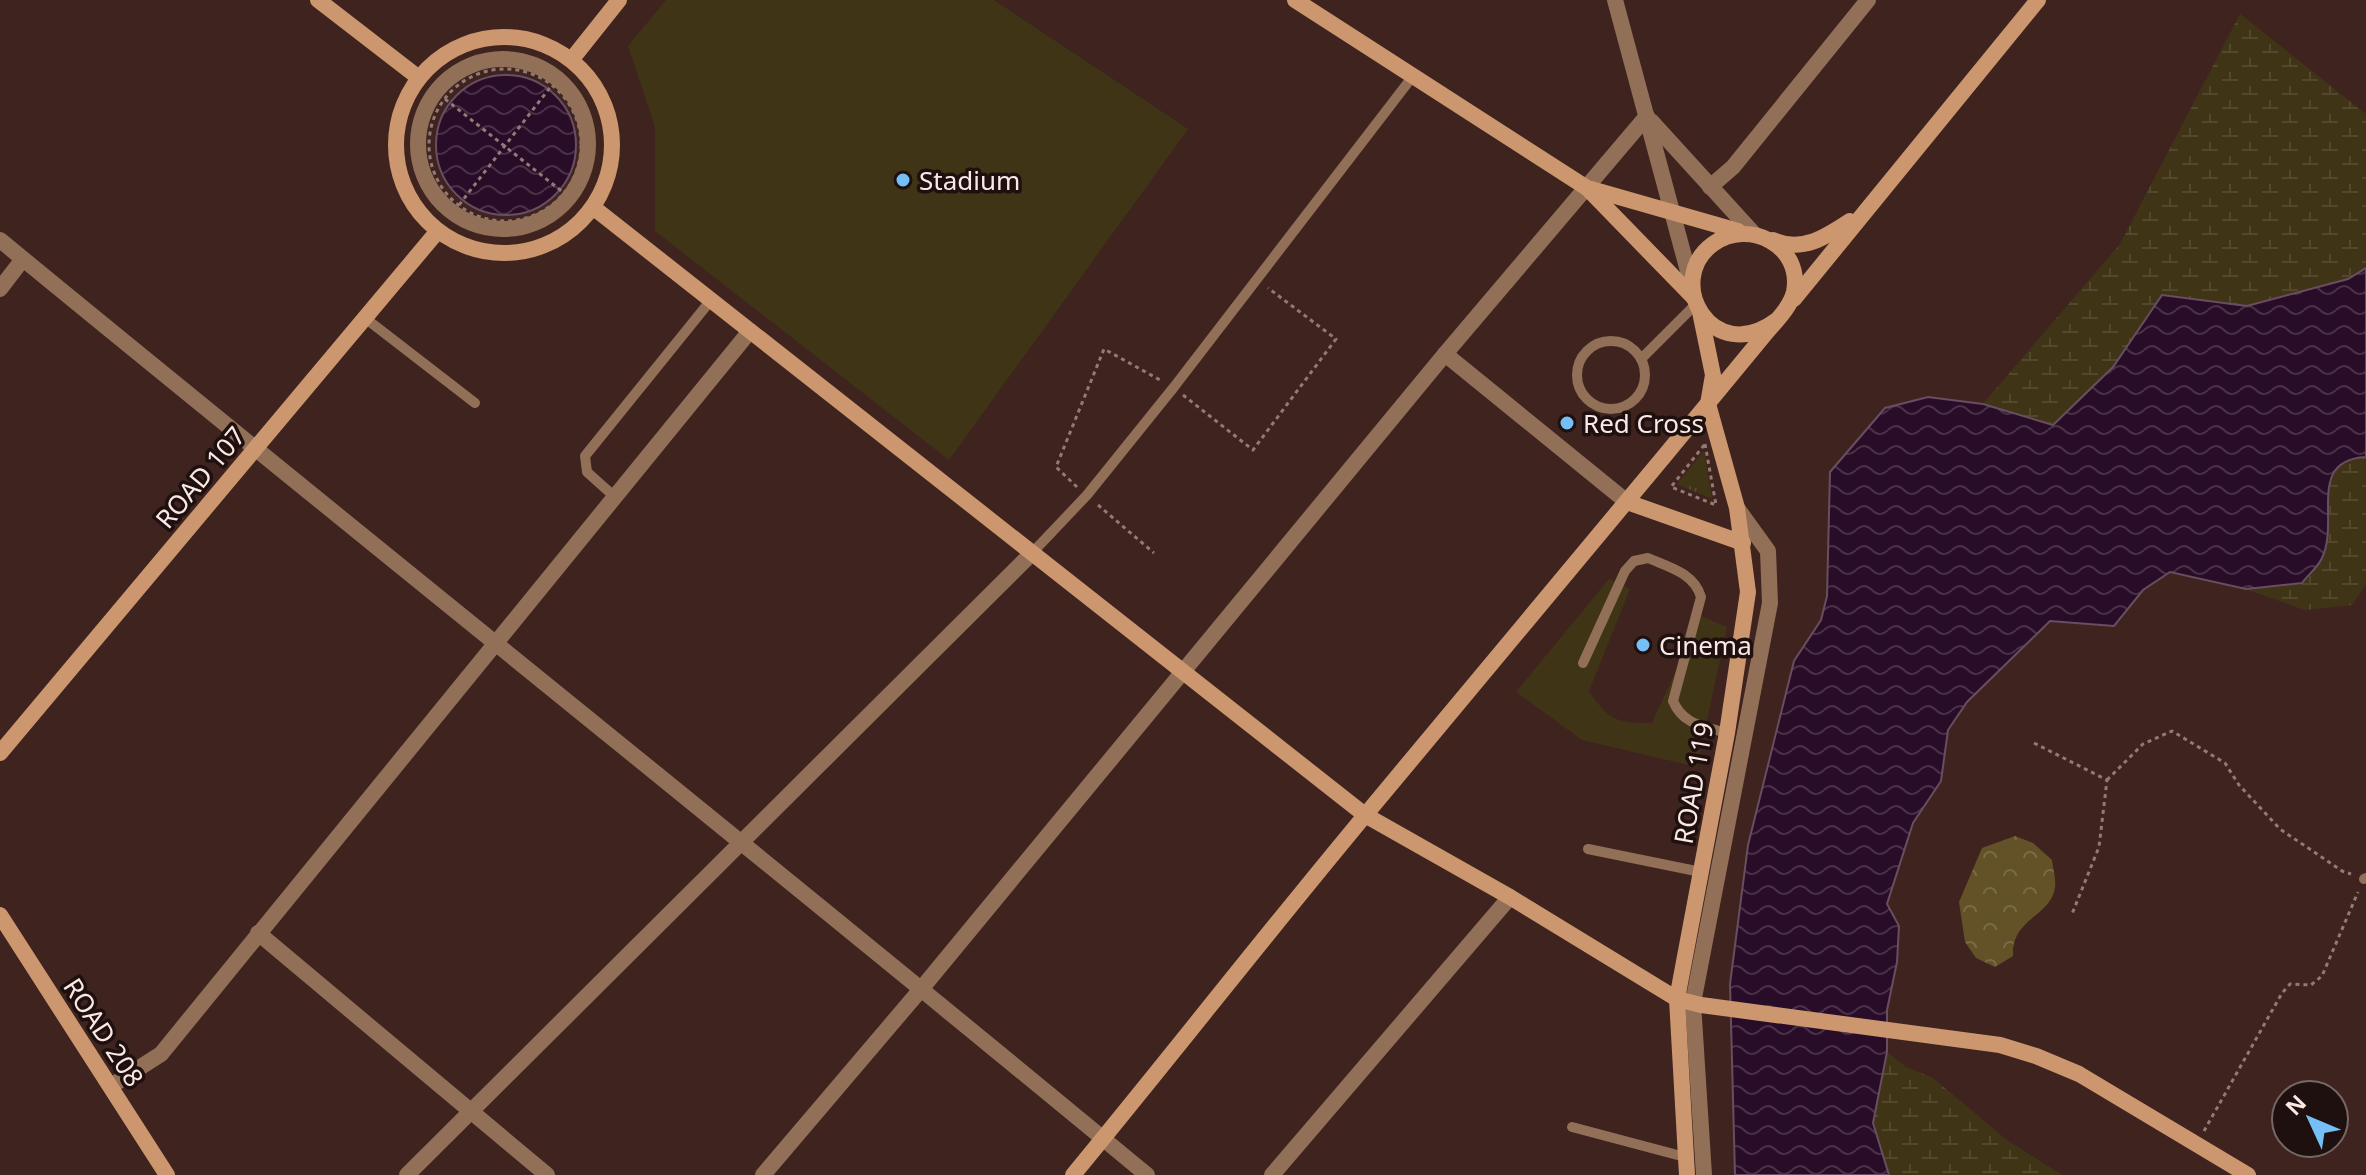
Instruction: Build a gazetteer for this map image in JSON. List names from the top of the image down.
{
  "streets": {
    "street": ["ROAD 107", "ROAD 119", "ROAD 208"]
  },
  "places": ["Stadium", "Red Cross", "Cinema"],
  "north": "top left"
}
